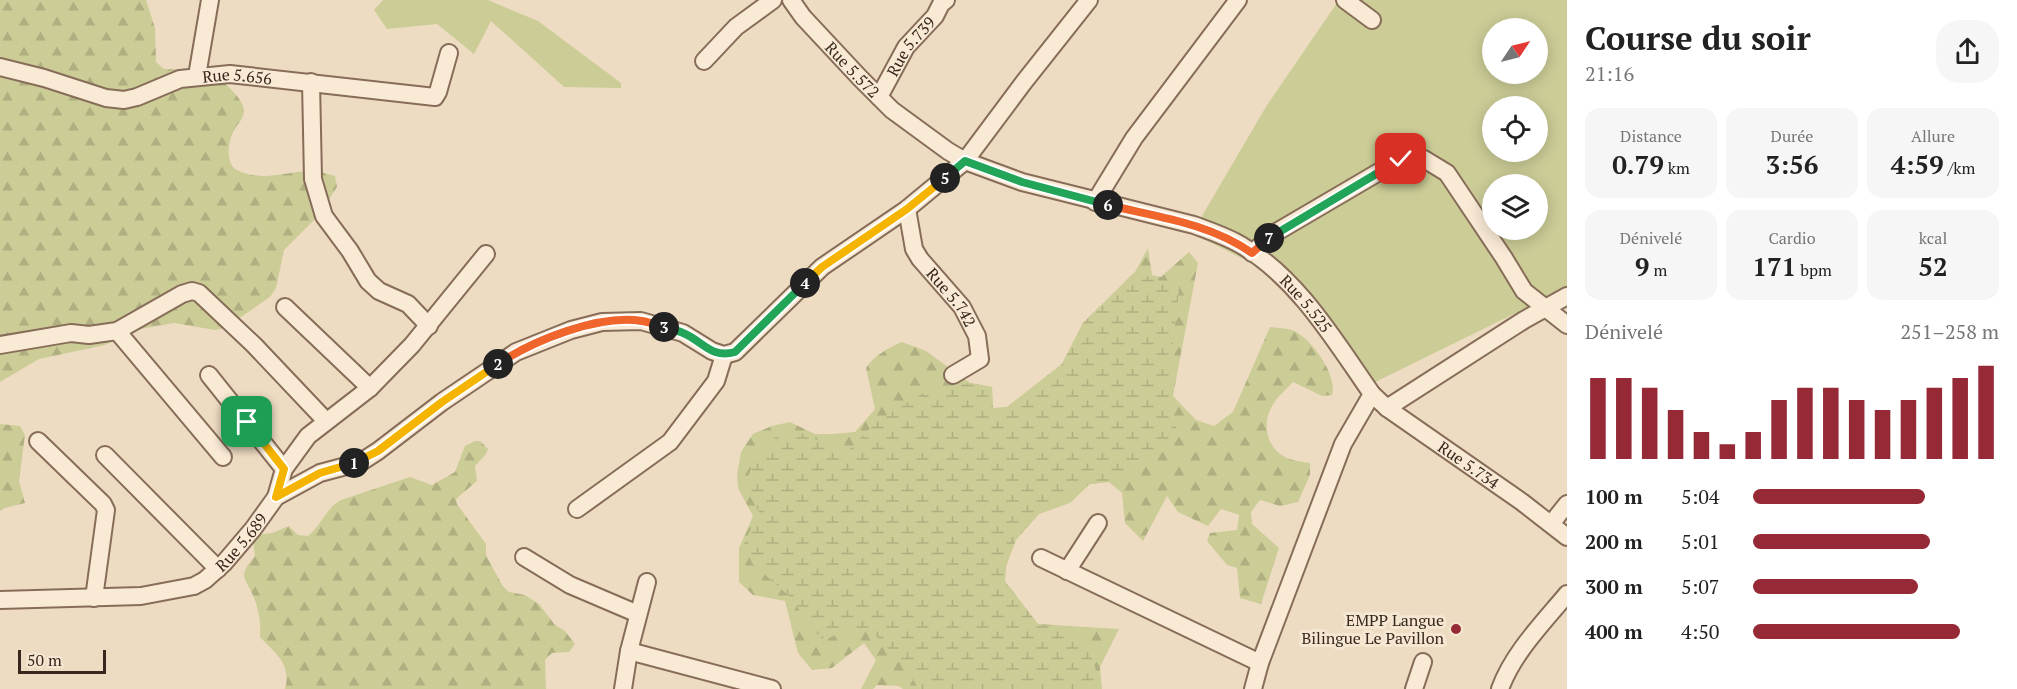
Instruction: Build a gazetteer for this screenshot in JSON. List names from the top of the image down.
{
  "streets": {
    "street": [
      "Rue 5.739",
      "Rue 5.572",
      "Rue 5.656",
      "Rue 5.742",
      "Rue 5.525",
      "Rue 5.734",
      "Rue 5.689"
    ]
  },
  "crossings": [
    ["Rue 5.739", "Rue 5.572"],
    ["Rue 5.572", "Rue 5.525"],
    ["Rue 5.525", "Rue 5.734"]
  ],
  "places": ["EMPP Langue Bilingue Le Pavillon"],
  "scale_bar": "50 m",
  "north": "top right",
  "page": {
    "heading": ["Course du soir", "21:16"],
    "stats": [
      ["Distance", "0.79 km"],
      ["Durée", "3:56"],
      ["Allure", "4:59 /km"],
      ["Dénivelé", "9 m"],
      ["Cardio", "171 bpm"],
      ["kcal", "52"]
    ],
    "pins": [
      "5",
      "6",
      "7",
      "4",
      "3",
      "2",
      "1"
    ],
    "chart": ["Dénivelé", "251–258 m"],
    "list": [
      {
        "name": "100 m",
        "note": "5:04"
      },
      {
        "name": "200 m",
        "note": "5:01"
      },
      {
        "name": "300 m",
        "note": "5:07"
      },
      {
        "name": "400 m",
        "note": "4:50"
      }
    ],
    "scale": "50 m"
  }
}
